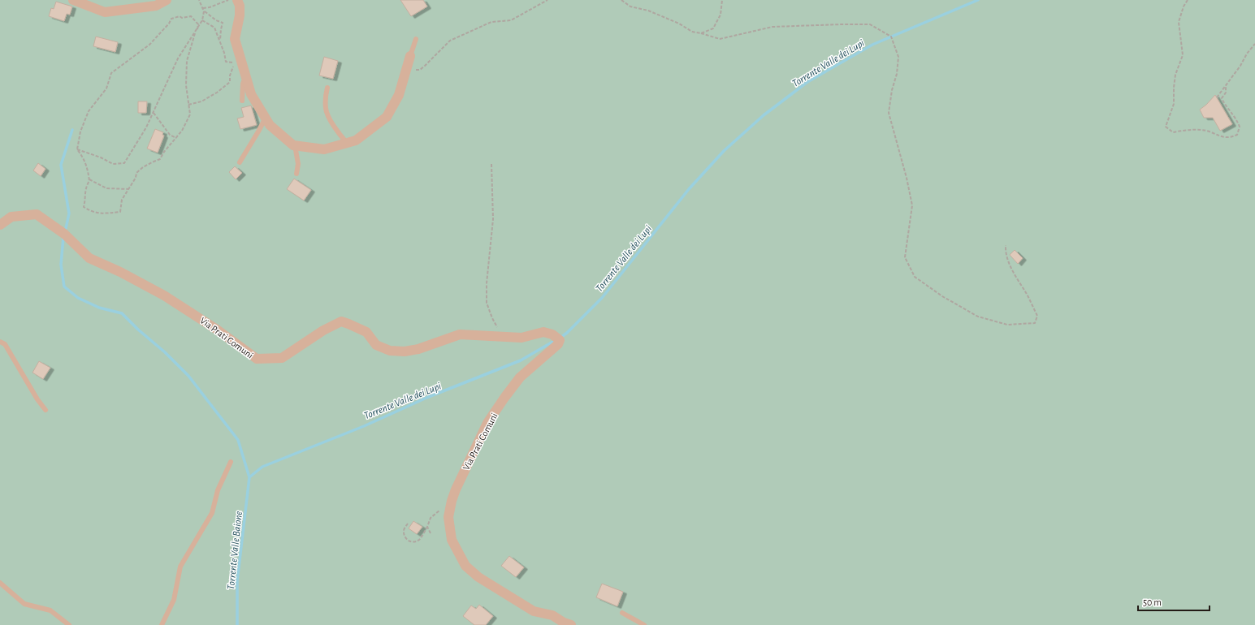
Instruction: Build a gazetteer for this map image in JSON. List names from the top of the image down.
{
  "streets": {
    "street": ["Via Prati Comuni"]
  },
  "water": ["Torrente Valle dei Lupi", "Torrente Valle Baione"],
  "scale_bar": "50 m"
}
